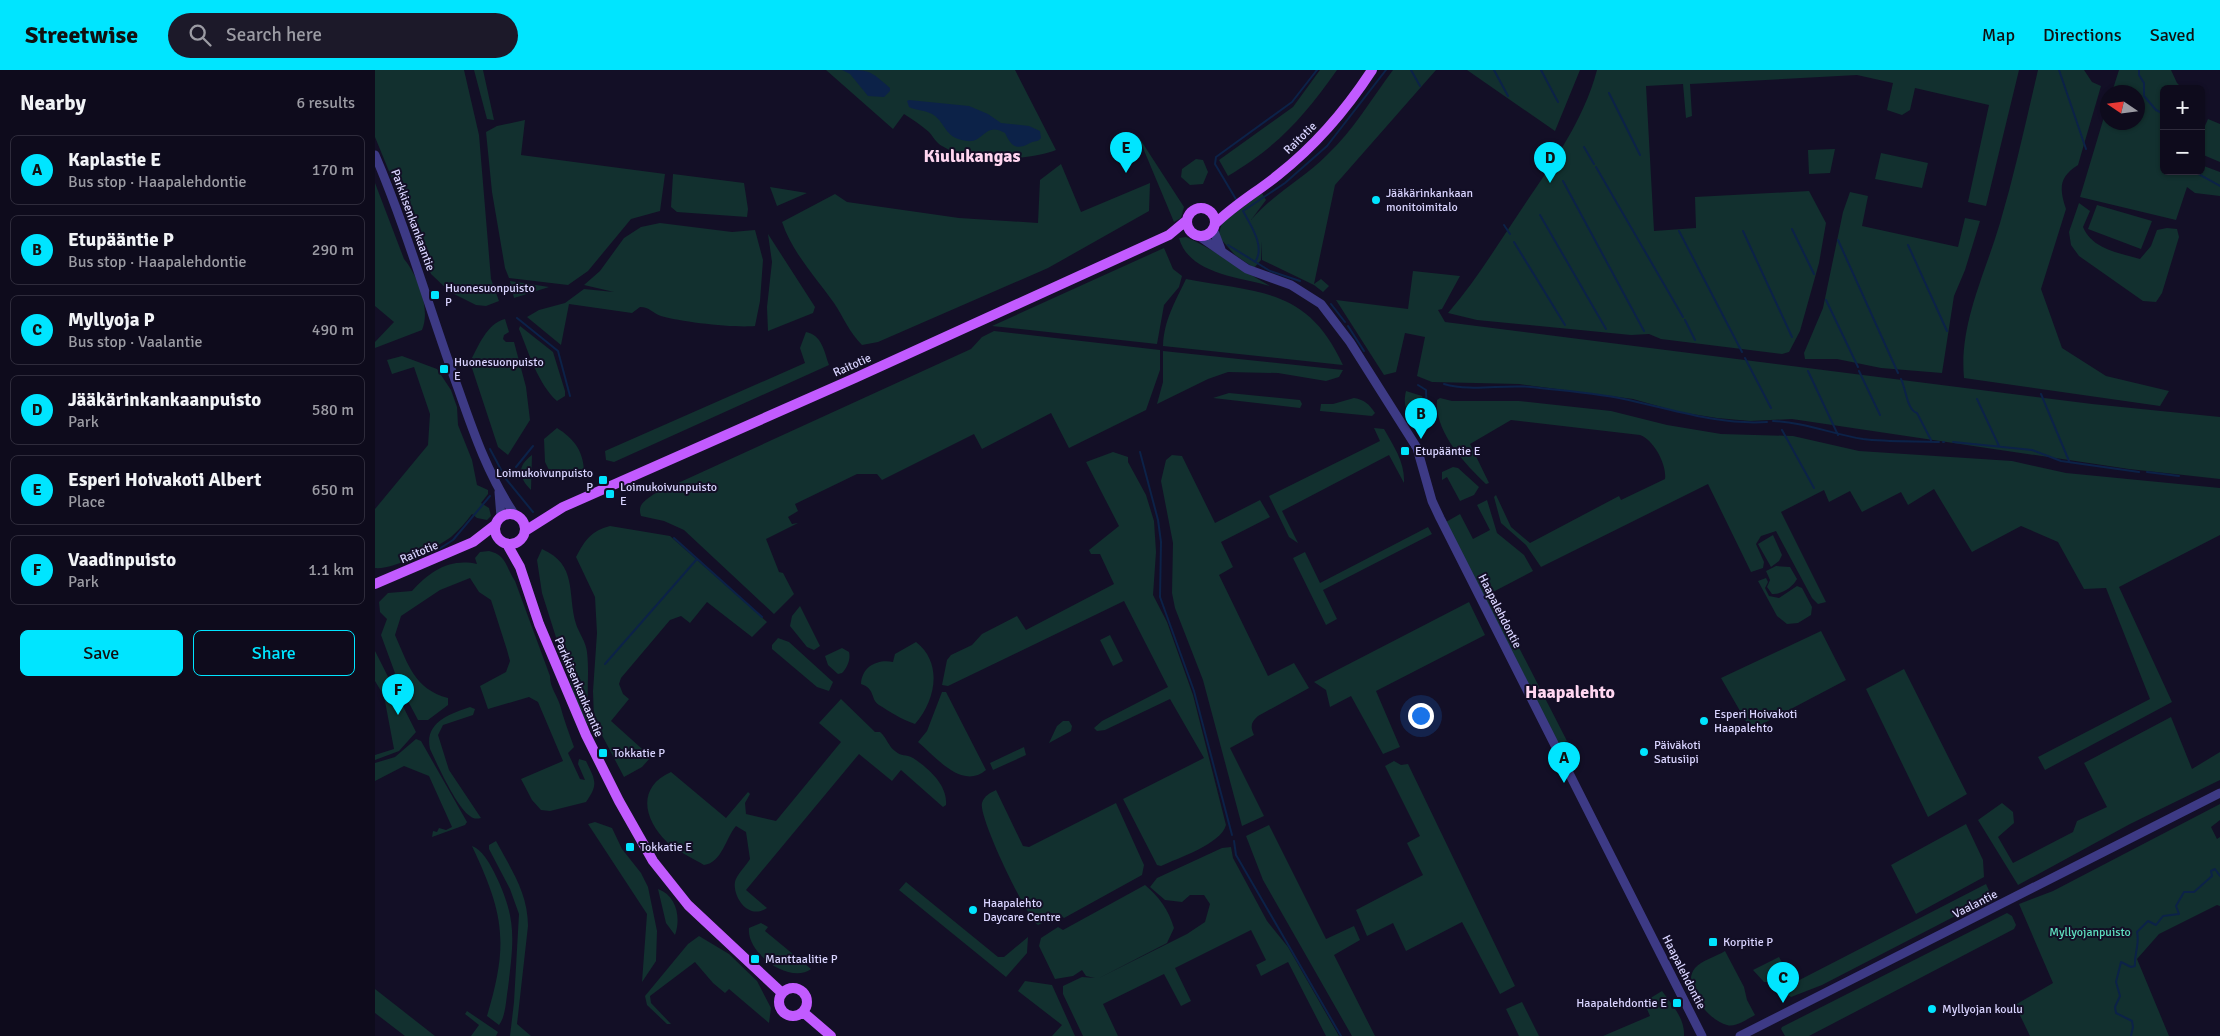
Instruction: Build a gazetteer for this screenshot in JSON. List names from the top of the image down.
{
  "streets": {
    "main road": ["Raitotie", "Parkkisenkankaantie"],
    "street": ["Haapalehdontie", "Vaalantie"]
  },
  "crossings": [
    ["Raitotie", "Parkkisenkankaantie"],
    ["Raitotie", "Haapalehdontie"]
  ],
  "districts": ["Kiulukangas", "Haapalehto"],
  "parks": ["Myllyojanpuisto"],
  "places": {
    "other": [
      "Jääkärinkankaan monitoimitalo",
      "Esperi Hoivakoti Haapalehto",
      "Päiväkoti Satusiipi",
      "Haapalehto Daycare Centre",
      "Myllyojan koulu"
    ],
    "transit": [
      "Huonesuonpuisto P",
      "Huonesuonpuisto E",
      "Etupääntie E",
      "Loimukoivunpuisto P",
      "Loimukoivunpuisto E",
      "Tokkatie P",
      "Tokkatie E",
      "Korpitie P",
      "Manttaalitie P",
      "Haapalehdontie E"
    ]
  },
  "north": "left",
  "page": {
    "header": "Streetwise",
    "search": "Search here",
    "nav": ["Map", "Directions", "Saved"],
    "heading": ["Nearby", "6 results"],
    "map_buttons": ["+", "−"],
    "pins": [
      "E",
      "D",
      "B",
      "F",
      "A",
      "C"
    ],
    "list": [
      {
        "mark": "A",
        "name": "Kaplastie E",
        "note": "Bus stop · Haapalehdontie",
        "value": "170 m"
      },
      {
        "mark": "B",
        "name": "Etupääntie P",
        "note": "Bus stop · Haapalehdontie",
        "value": "290 m"
      },
      {
        "mark": "C",
        "name": "Myllyoja P",
        "note": "Bus stop · Vaalantie",
        "value": "490 m"
      },
      {
        "mark": "D",
        "name": "Jääkärinkankaanpuisto",
        "note": "Park",
        "value": "580 m"
      },
      {
        "mark": "E",
        "name": "Esperi Hoivakoti Albert",
        "note": "Place",
        "value": "650 m"
      },
      {
        "mark": "F",
        "name": "Vaadinpuisto",
        "note": "Park",
        "value": "1.1 km"
      }
    ],
    "buttons": ["Save", "Share"]
  }
}
